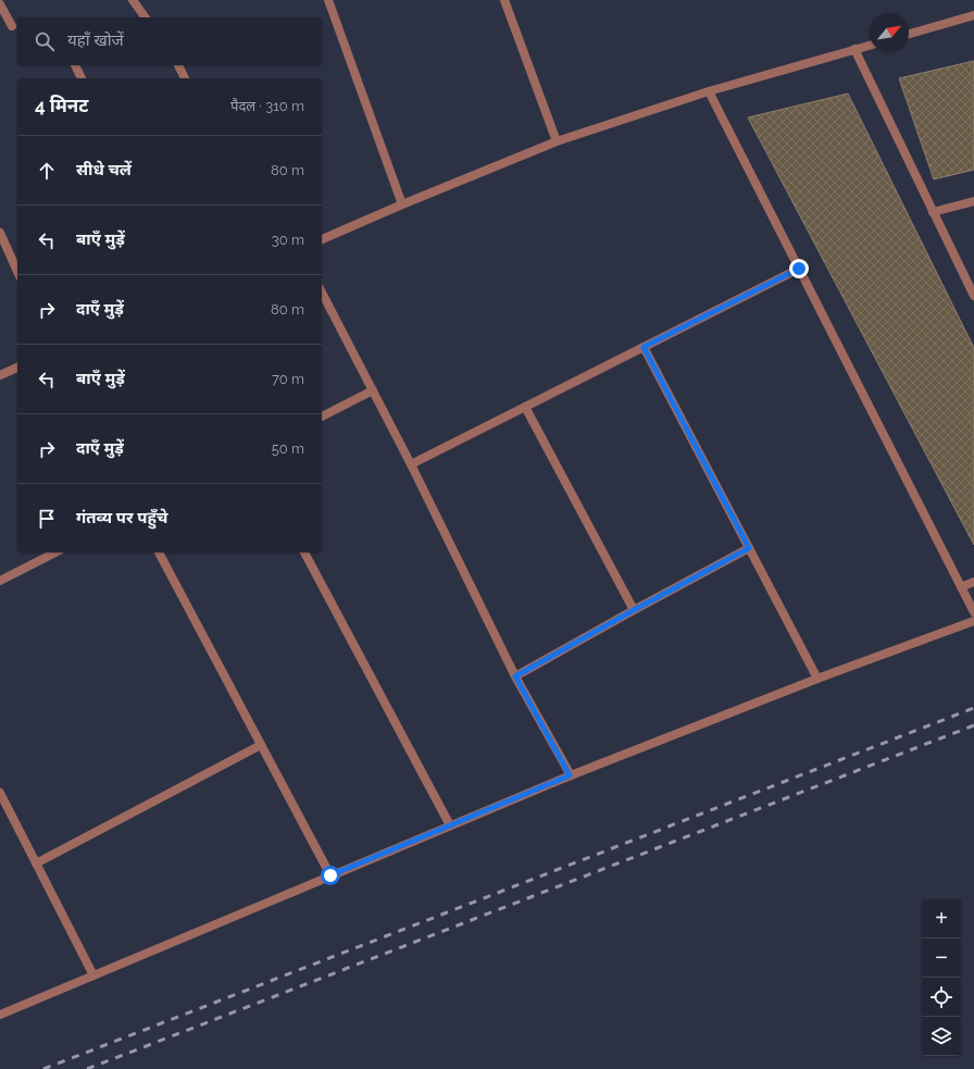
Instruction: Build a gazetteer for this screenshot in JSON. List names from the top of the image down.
{
  "north": "top right",
  "page": {
    "search": "यहाँ खोजें",
    "heading": ["4 मिनट", "पैदल · 310 m"],
    "list": [
      ["सीधे चलें", "80 m"],
      ["बाएँ मुड़ें", "30 m"],
      ["दाएँ मुड़ें", "80 m"],
      ["बाएँ मुड़ें", "70 m"],
      ["दाएँ मुड़ें", "50 m"],
      "गंतव्य पर पहुँचे"
    ],
    "map_buttons": ["+", "−"]
  }
}
